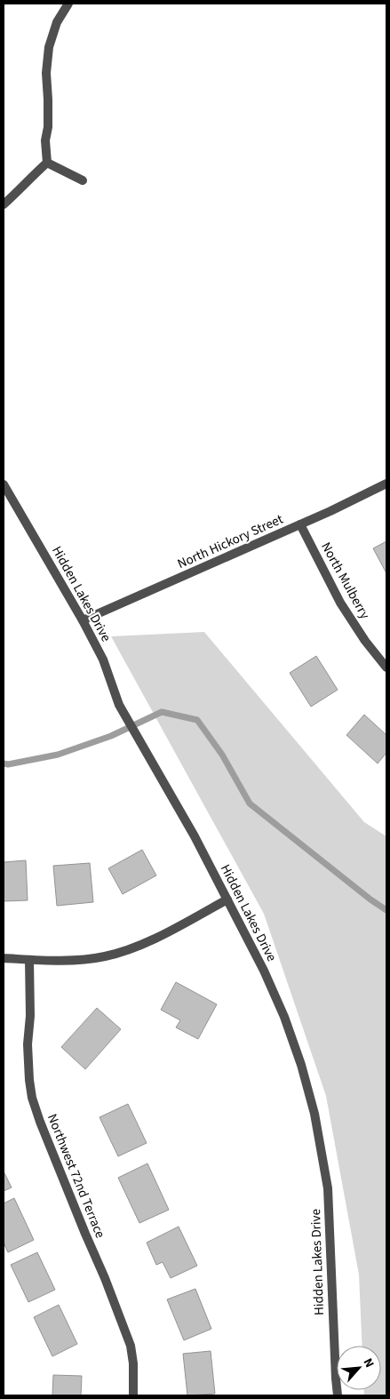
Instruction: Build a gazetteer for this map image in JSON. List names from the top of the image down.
{
  "streets": {
    "street": [
      "North Hickory Street",
      "North Mulberry",
      "Hidden Lakes Drive",
      "Northwest 72nd Terrace"
    ]
  },
  "crossings": [
    ["North Hickory Street", "North Mulberry"],
    ["North Hickory Street", "Hidden Lakes Drive"]
  ],
  "north": "top right"
}
